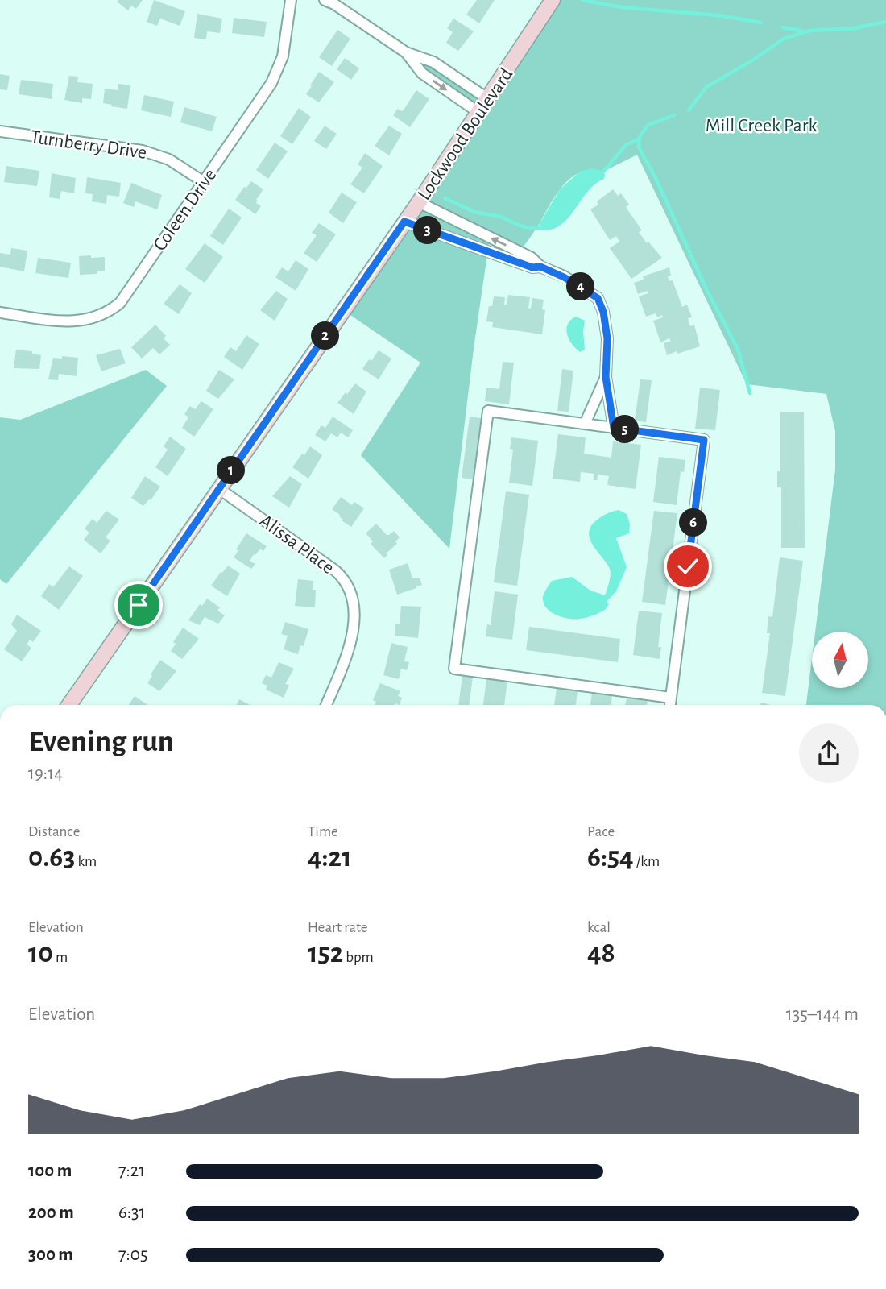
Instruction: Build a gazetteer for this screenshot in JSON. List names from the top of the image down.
{
  "streets": {
    "main road": ["Lockwood Boulevard"],
    "street": ["Turnberry Drive", "Coleen Drive", "Alissa Place"]
  },
  "crossings": [
    ["Lockwood Boulevard", "Alissa Place"],
    ["Turnberry Drive", "Coleen Drive"]
  ],
  "parks": ["Mill Creek Park"],
  "north": "top",
  "page": {
    "pins": [
      "3",
      "4",
      "2",
      "5",
      "1",
      "6"
    ],
    "heading": ["Evening run", "19:14"],
    "stats": [
      ["Distance", "0.63 km"],
      ["Time", "4:21"],
      ["Pace", "6:54 /km"],
      ["Elevation", "10 m"],
      ["Heart rate", "152 bpm"],
      ["kcal", "48"]
    ],
    "chart": ["Elevation", "135–144 m"],
    "list": [
      {
        "name": "100 m",
        "note": "7:21"
      },
      {
        "name": "200 m",
        "note": "6:31"
      },
      {
        "name": "300 m",
        "note": "7:05"
      }
    ]
  }
}
